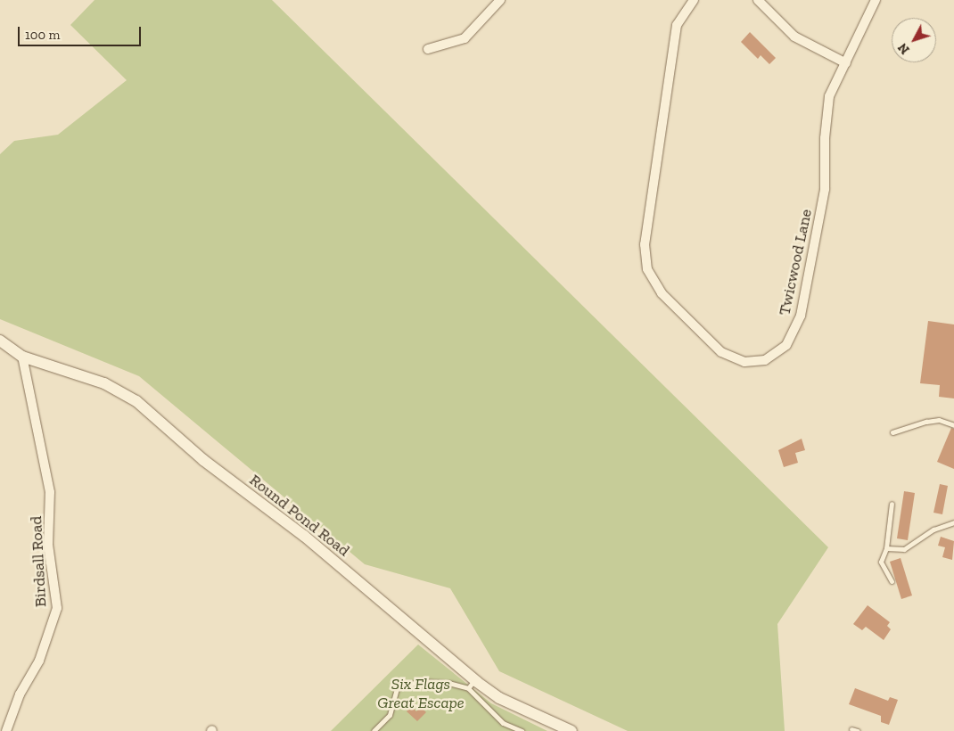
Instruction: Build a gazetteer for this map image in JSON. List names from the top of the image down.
{
  "streets": {
    "street": ["Twicwood Lane", "Round Pond Road", "Birdsall Road"]
  },
  "crossings": [
    ["Round Pond Road", "Birdsall Road"]
  ],
  "parks": ["Six Flags Great Escape"],
  "scale_bar": "100 m",
  "north": "bottom left"
}
